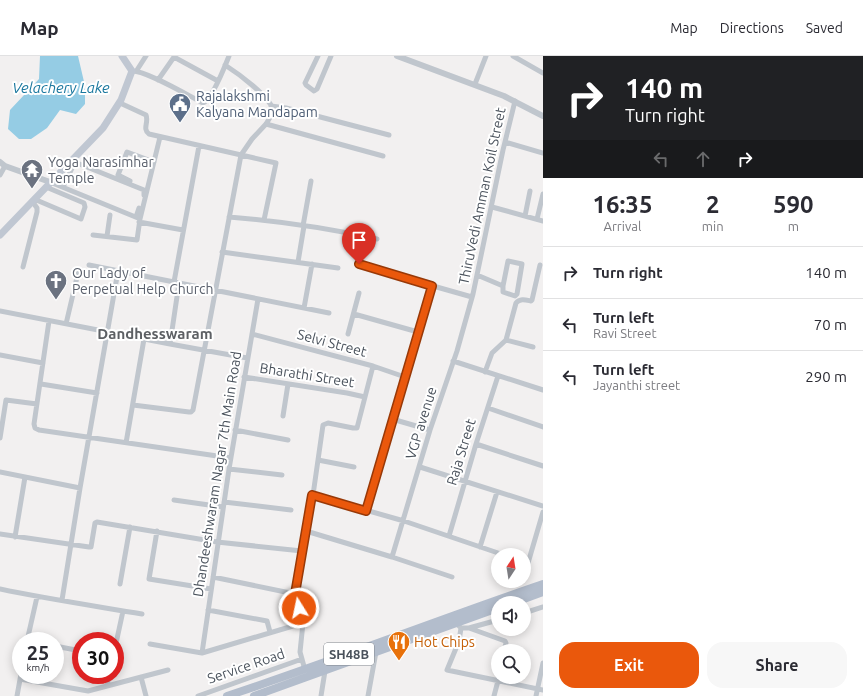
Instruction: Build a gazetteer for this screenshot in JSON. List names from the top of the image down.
{
  "streets": {
    "main road": ["SH48B"],
    "street": [
      "ThiruVedi Amman Koil Street",
      "Selvi Street",
      "Bharathi Street",
      "VGP avenue",
      "Raja Street",
      "Dhandeeshwaram Nagar 7th Main Road",
      "Service Road"
    ]
  },
  "crossings": [
    ["ThiruVedi Amman Koil Street", "VGP avenue"],
    ["Selvi Street", "Dhandeeshwaram Nagar 7th Main Road"],
    ["Bharathi Street", "Dhandeeshwaram Nagar 7th Main Road"]
  ],
  "districts": ["Dandhesswaram"],
  "water": ["Velachery Lake"],
  "places": {
    "public building": ["Rajalakshmi Kalyana Mandapam"],
    "temple": ["Yoga Narasimhar Temple"],
    "church": ["Our Lady of Perpetual Help Church"],
    "restaurant": ["Hot Chips"]
  },
  "north": "top",
  "page": {
    "header": "Map",
    "nav": ["Map", "Directions", "Saved"],
    "turn": ["140 m", "Turn right"],
    "eta": [
      "16:35",
      "Arrival",
      "2",
      "min",
      "590",
      "m"
    ],
    "list": [
      {
        "name": "Turn right",
        "value": "140 m"
      },
      {
        "name": "Turn left",
        "note": "Ravi Street",
        "value": "70 m"
      },
      {
        "name": "Turn left",
        "note": "Jayanthi street",
        "value": "290 m"
      }
    ],
    "speed": "25 km/h",
    "limit": "30",
    "buttons": ["Exit", "Share"]
  }
}
